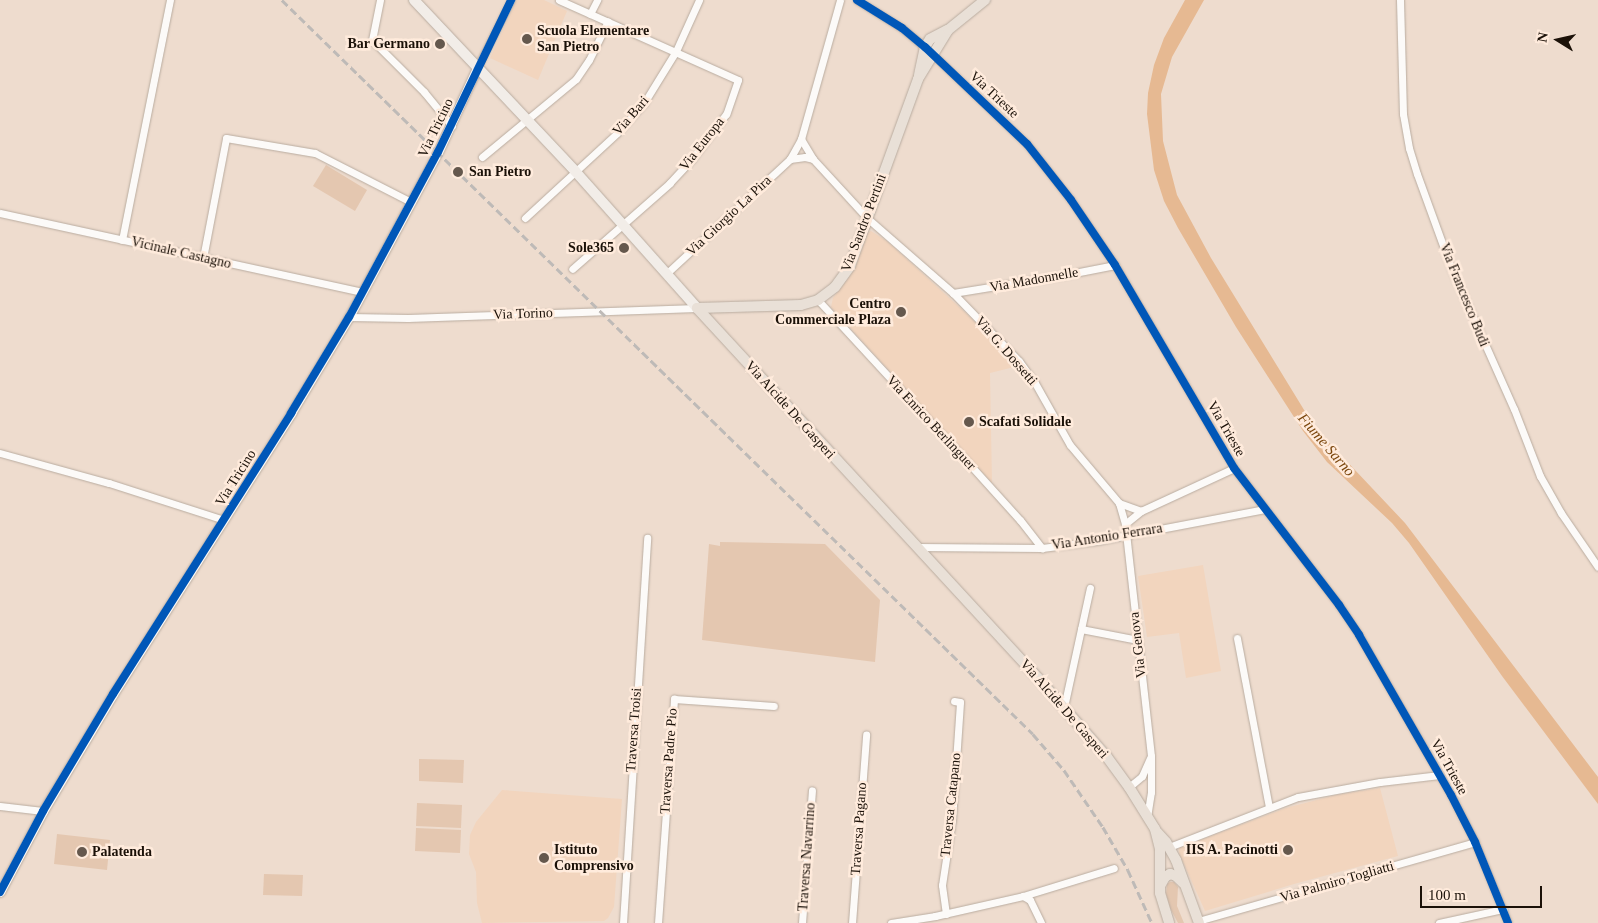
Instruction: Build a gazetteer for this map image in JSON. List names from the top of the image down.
{
  "streets": {
    "main road": ["Via Sandro Pertini", "Via Alcide De Gasperi"],
    "street": [
      "Via Trieste",
      "Via Bari",
      "Via Tricino",
      "Via Europa",
      "Via Giorgio La Pira",
      "Vicinale Castagno",
      "Via Madonnelle",
      "Via Francesco Budi",
      "Via Torino",
      "Via G. Dossetti",
      "Via Enrico Berlinguer",
      "Via Antonio Ferrara",
      "Via Genova",
      "Traversa Troisi",
      "Traversa Padre Pio",
      "Traversa Catapano",
      "Traversa Pagano",
      "Traversa Navarrino",
      "Via Palmiro Togliatti"
    ]
  },
  "crossings": [
    ["Via Trieste", "Via Sandro Pertini"],
    ["Via Trieste", "Via Madonnelle"],
    ["Via Trieste", "Via Antonio Ferrara"],
    ["Via Trieste", "Via Palmiro Togliatti"],
    ["Via Bari", "Via Europa"],
    ["Via Bari", "Via Alcide De Gasperi"],
    ["Via Tricino", "Vicinale Castagno"],
    ["Via Tricino", "Via Torino"],
    ["Via Tricino", "Via Alcide De Gasperi"],
    ["Via Europa", "Via Alcide De Gasperi"],
    ["Via Giorgio La Pira", "Via Alcide De Gasperi"],
    ["Via Sandro Pertini", "Via Torino"],
    ["Via Sandro Pertini", "Via G. Dossetti"],
    ["Via Sandro Pertini", "Via Alcide De Gasperi"],
    ["Via Sandro Pertini", "Via Enrico Berlinguer"],
    ["Via Madonnelle", "Via G. Dossetti"],
    ["Via Torino", "Via Alcide De Gasperi"],
    ["Via G. Dossetti", "Via Antonio Ferrara"],
    ["Via G. Dossetti", "Via Genova"],
    ["Via Alcide De Gasperi", "Via Antonio Ferrara"],
    ["Via Alcide De Gasperi", "Via Genova"],
    ["Via Alcide De Gasperi", "Via Palmiro Togliatti"],
    ["Via Enrico Berlinguer", "Via Antonio Ferrara"],
    ["Via Antonio Ferrara", "Via Genova"]
  ],
  "water": ["Fiume Sarno"],
  "places": [
    "Scuola Elementare San Pietro",
    "Bar Germano",
    "San Pietro",
    "Sole365",
    "Centro Commerciale Plaza",
    "Scafati Solidale",
    "IIS A. Pacinotti",
    "Palatenda",
    "Istituto Comprensivo"
  ],
  "scale_bar": "100 m",
  "north": "left"
}
